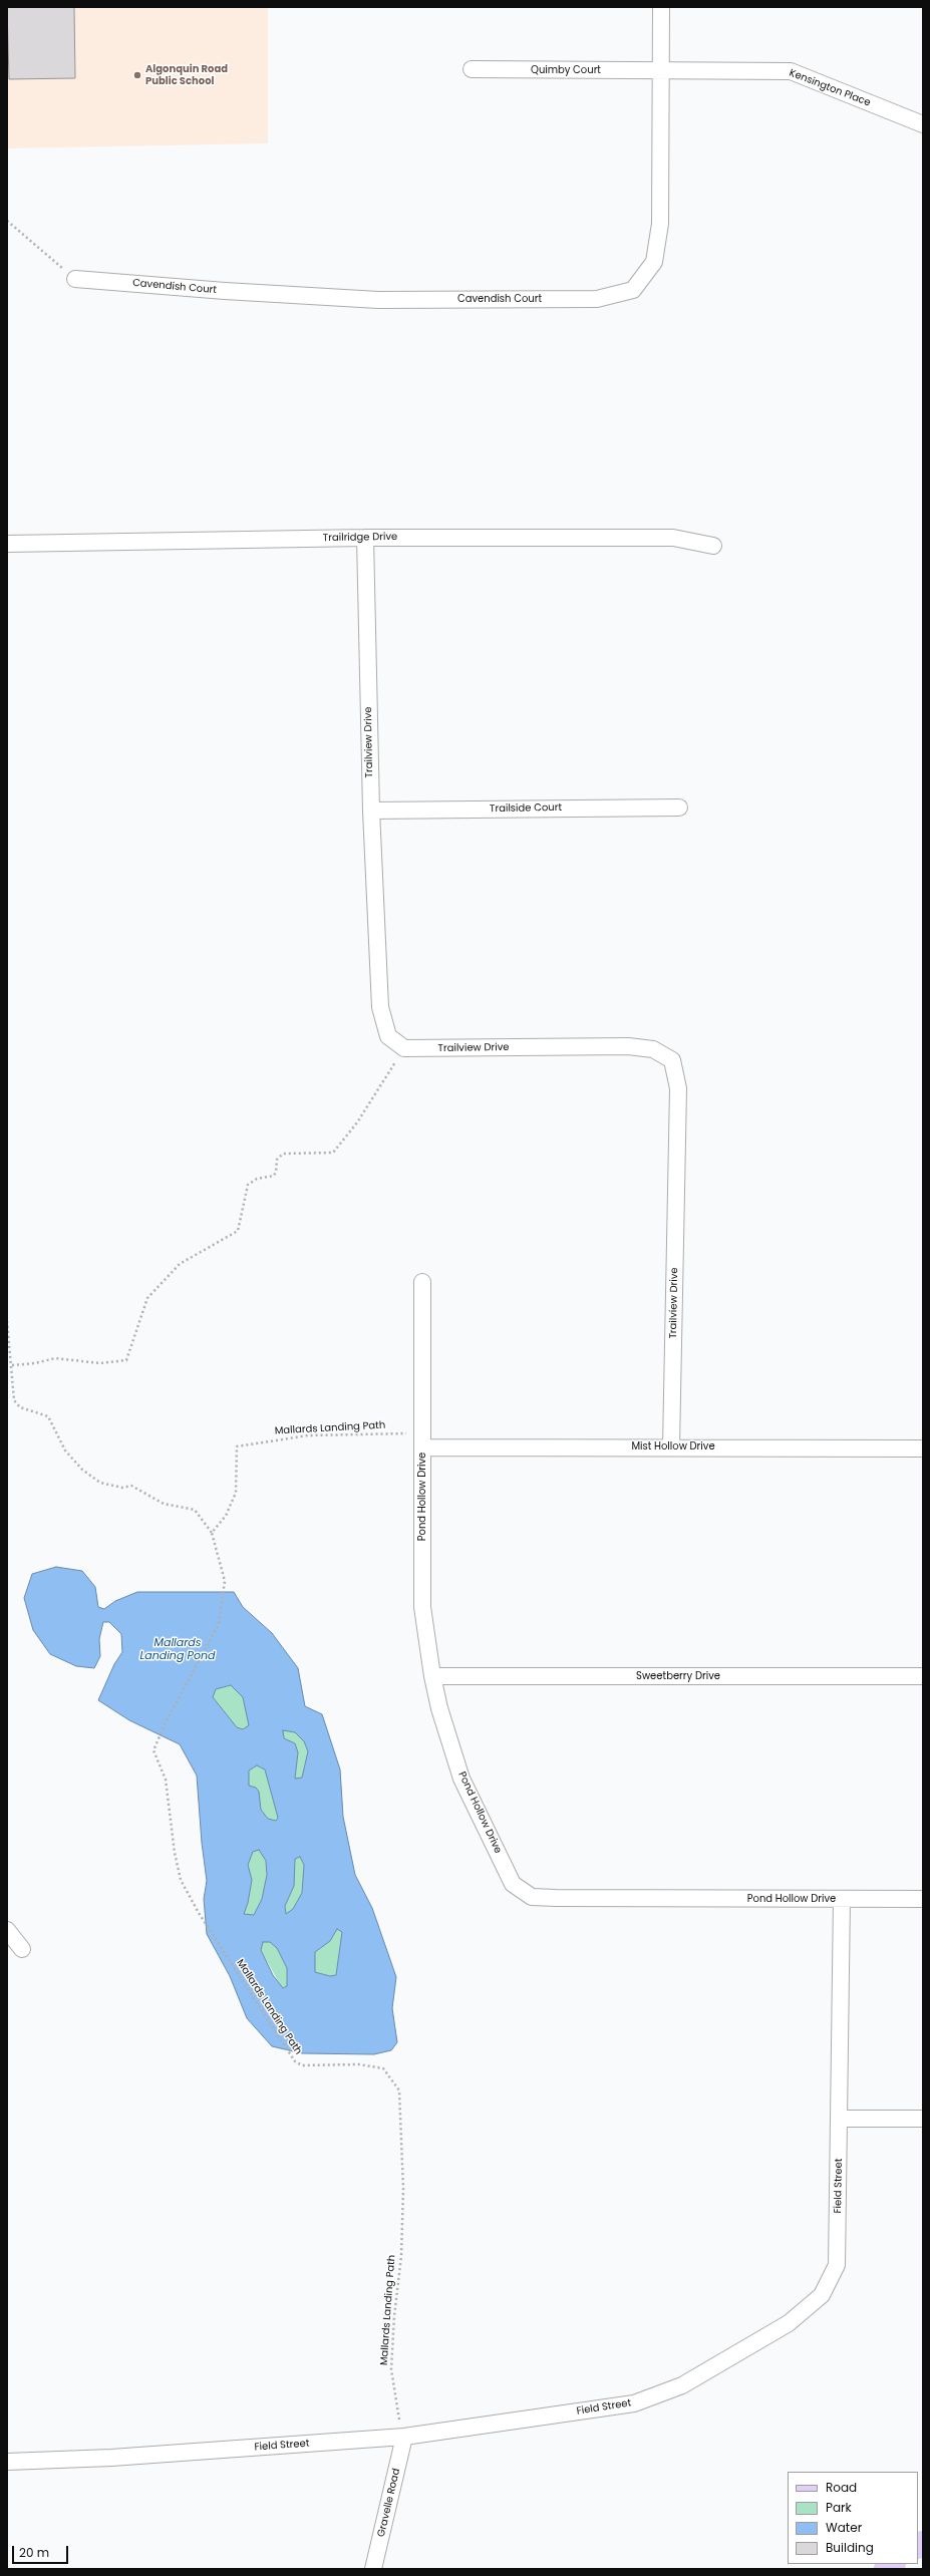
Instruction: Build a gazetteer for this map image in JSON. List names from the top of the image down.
{
  "streets": {
    "street": [
      "Quimby Court",
      "Kensington Place",
      "Cavendish Court",
      "Trailridge Drive",
      "Trailview Drive",
      "Trailside Court",
      "Mist Hollow Drive",
      "Pond Hollow Drive",
      "Sweetberry Drive",
      "Field Street",
      "Gravelle Road"
    ],
    "path": ["Mallards Landing Path"]
  },
  "crossings": [
    ["Quimby Court", "Kensington Place"],
    ["Quimby Court", "Cavendish Court"],
    ["Kensington Place", "Cavendish Court"],
    ["Trailridge Drive", "Trailview Drive"],
    ["Trailview Drive", "Trailside Court"],
    ["Trailview Drive", "Mist Hollow Drive"],
    ["Mallards Landing Path", "Mist Hollow Drive"],
    ["Mallards Landing Path", "Pond Hollow Drive"],
    ["Mallards Landing Path", "Field Street"],
    ["Mallards Landing Path", "Gravelle Road"],
    ["Mist Hollow Drive", "Pond Hollow Drive"],
    ["Pond Hollow Drive", "Sweetberry Drive"],
    ["Pond Hollow Drive", "Field Street"],
    ["Field Street", "Gravelle Road"]
  ],
  "water": ["Mallards Landing Pond"],
  "places": ["Algonquin Road Public School"],
  "legend": [
    "Road",
    "Park",
    "Water",
    "Building"
  ],
  "scale_bar": "20 m"
}
